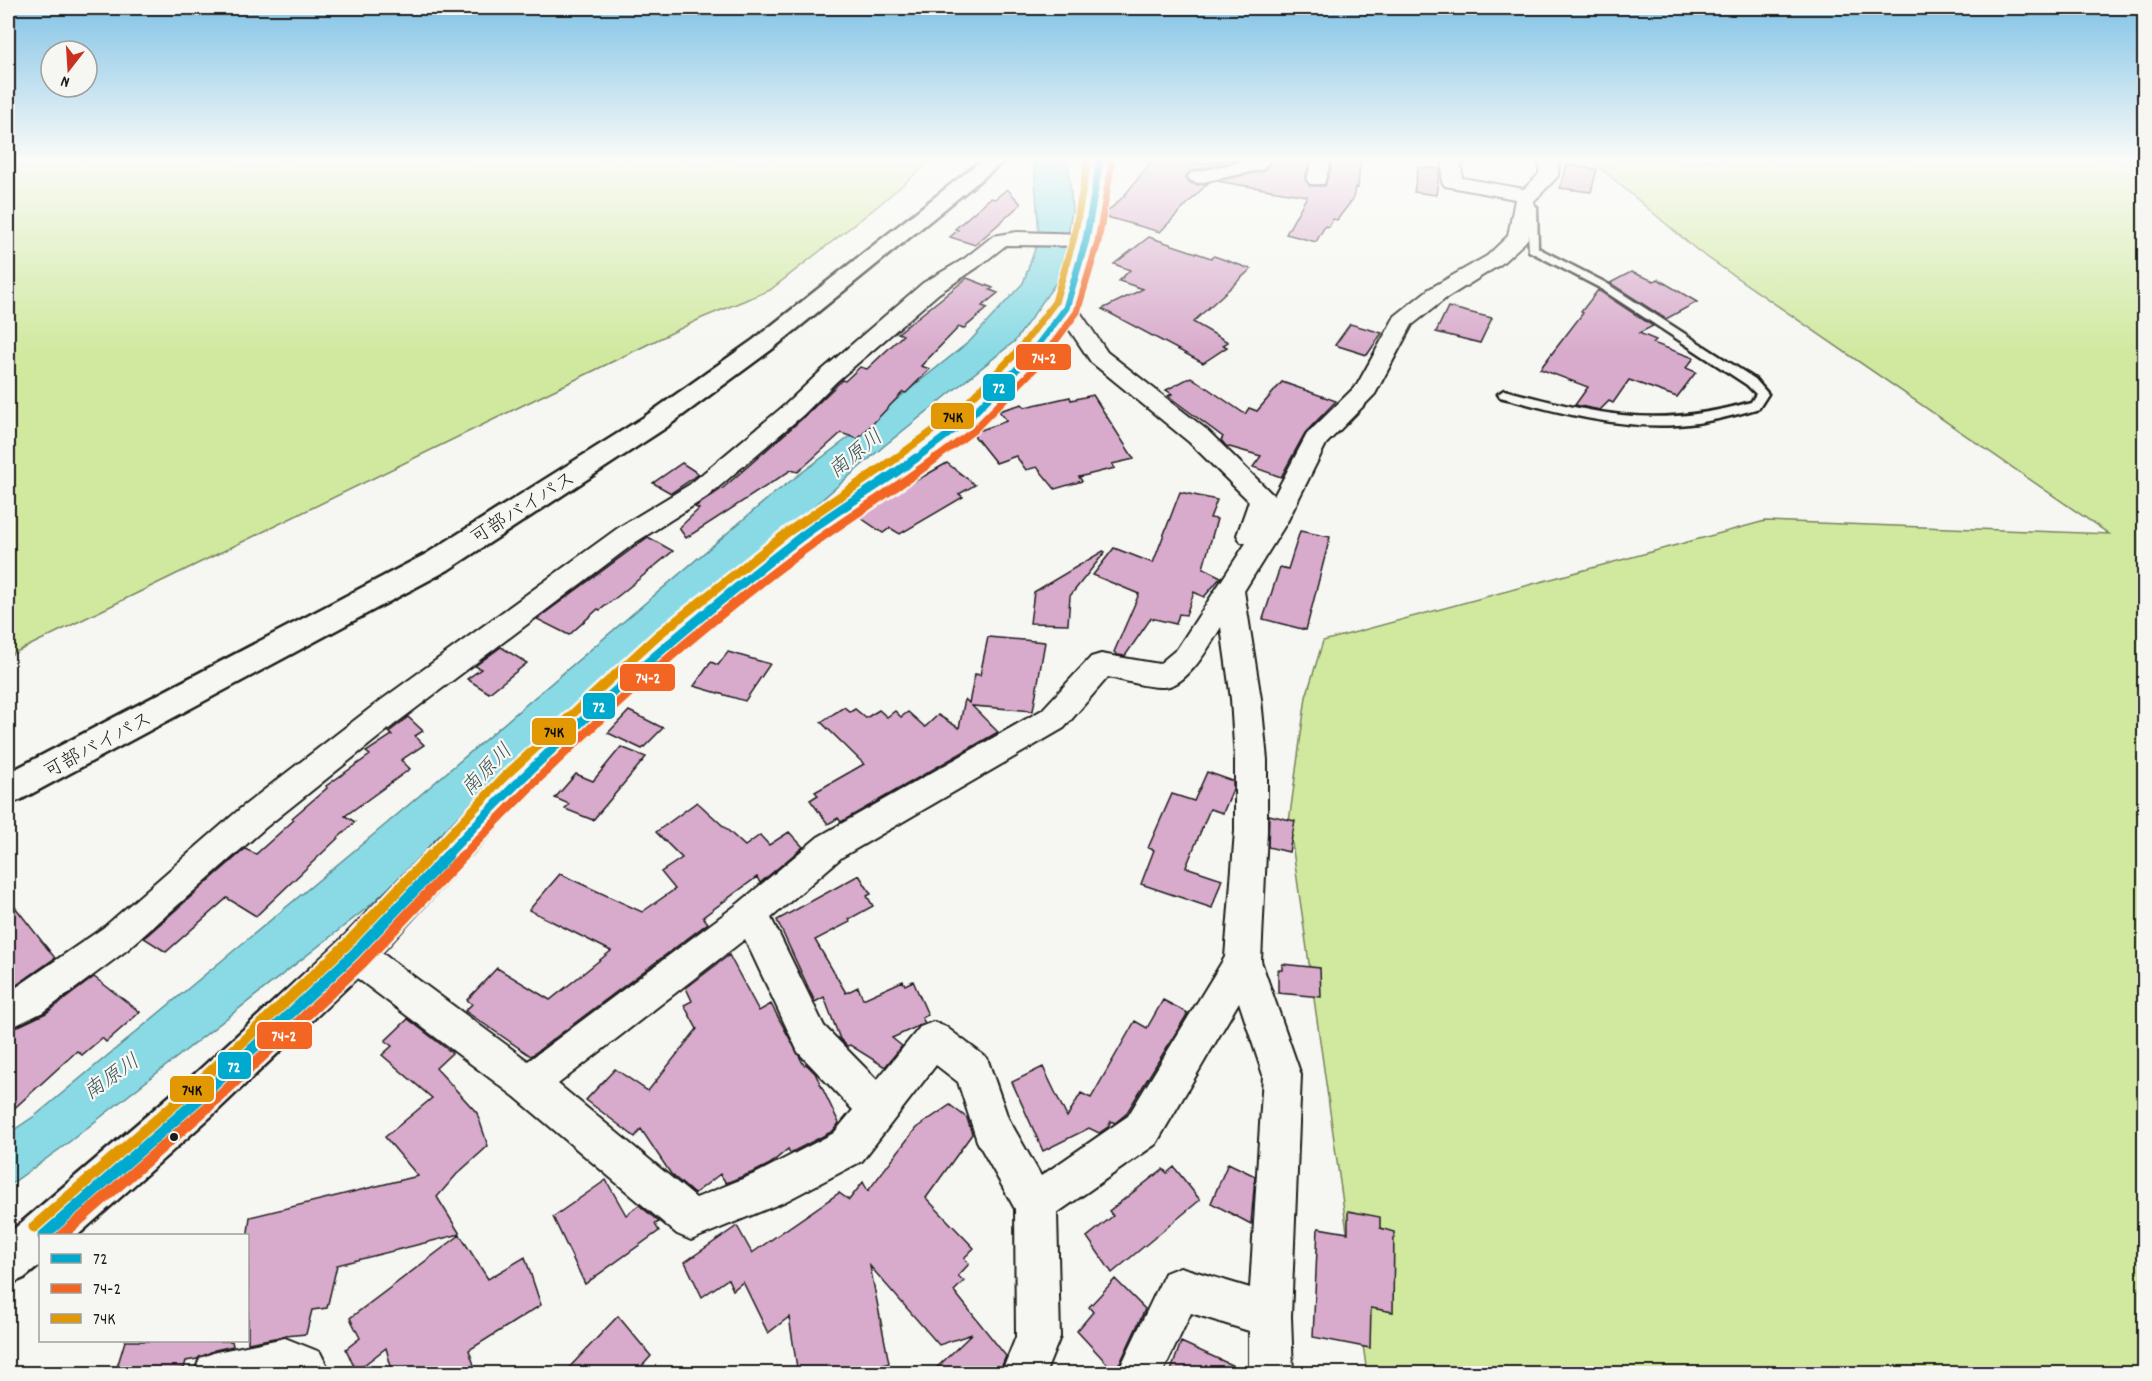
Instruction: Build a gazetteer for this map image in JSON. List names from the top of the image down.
{
  "streets": {
    "main road": ["可部バイパス"]
  },
  "water": ["南原川"],
  "lines": ["transit line 72", "transit line 74-2", "transit line 74K"],
  "legend": ["72", "74-2", "74K"],
  "north": "bottom"
}
